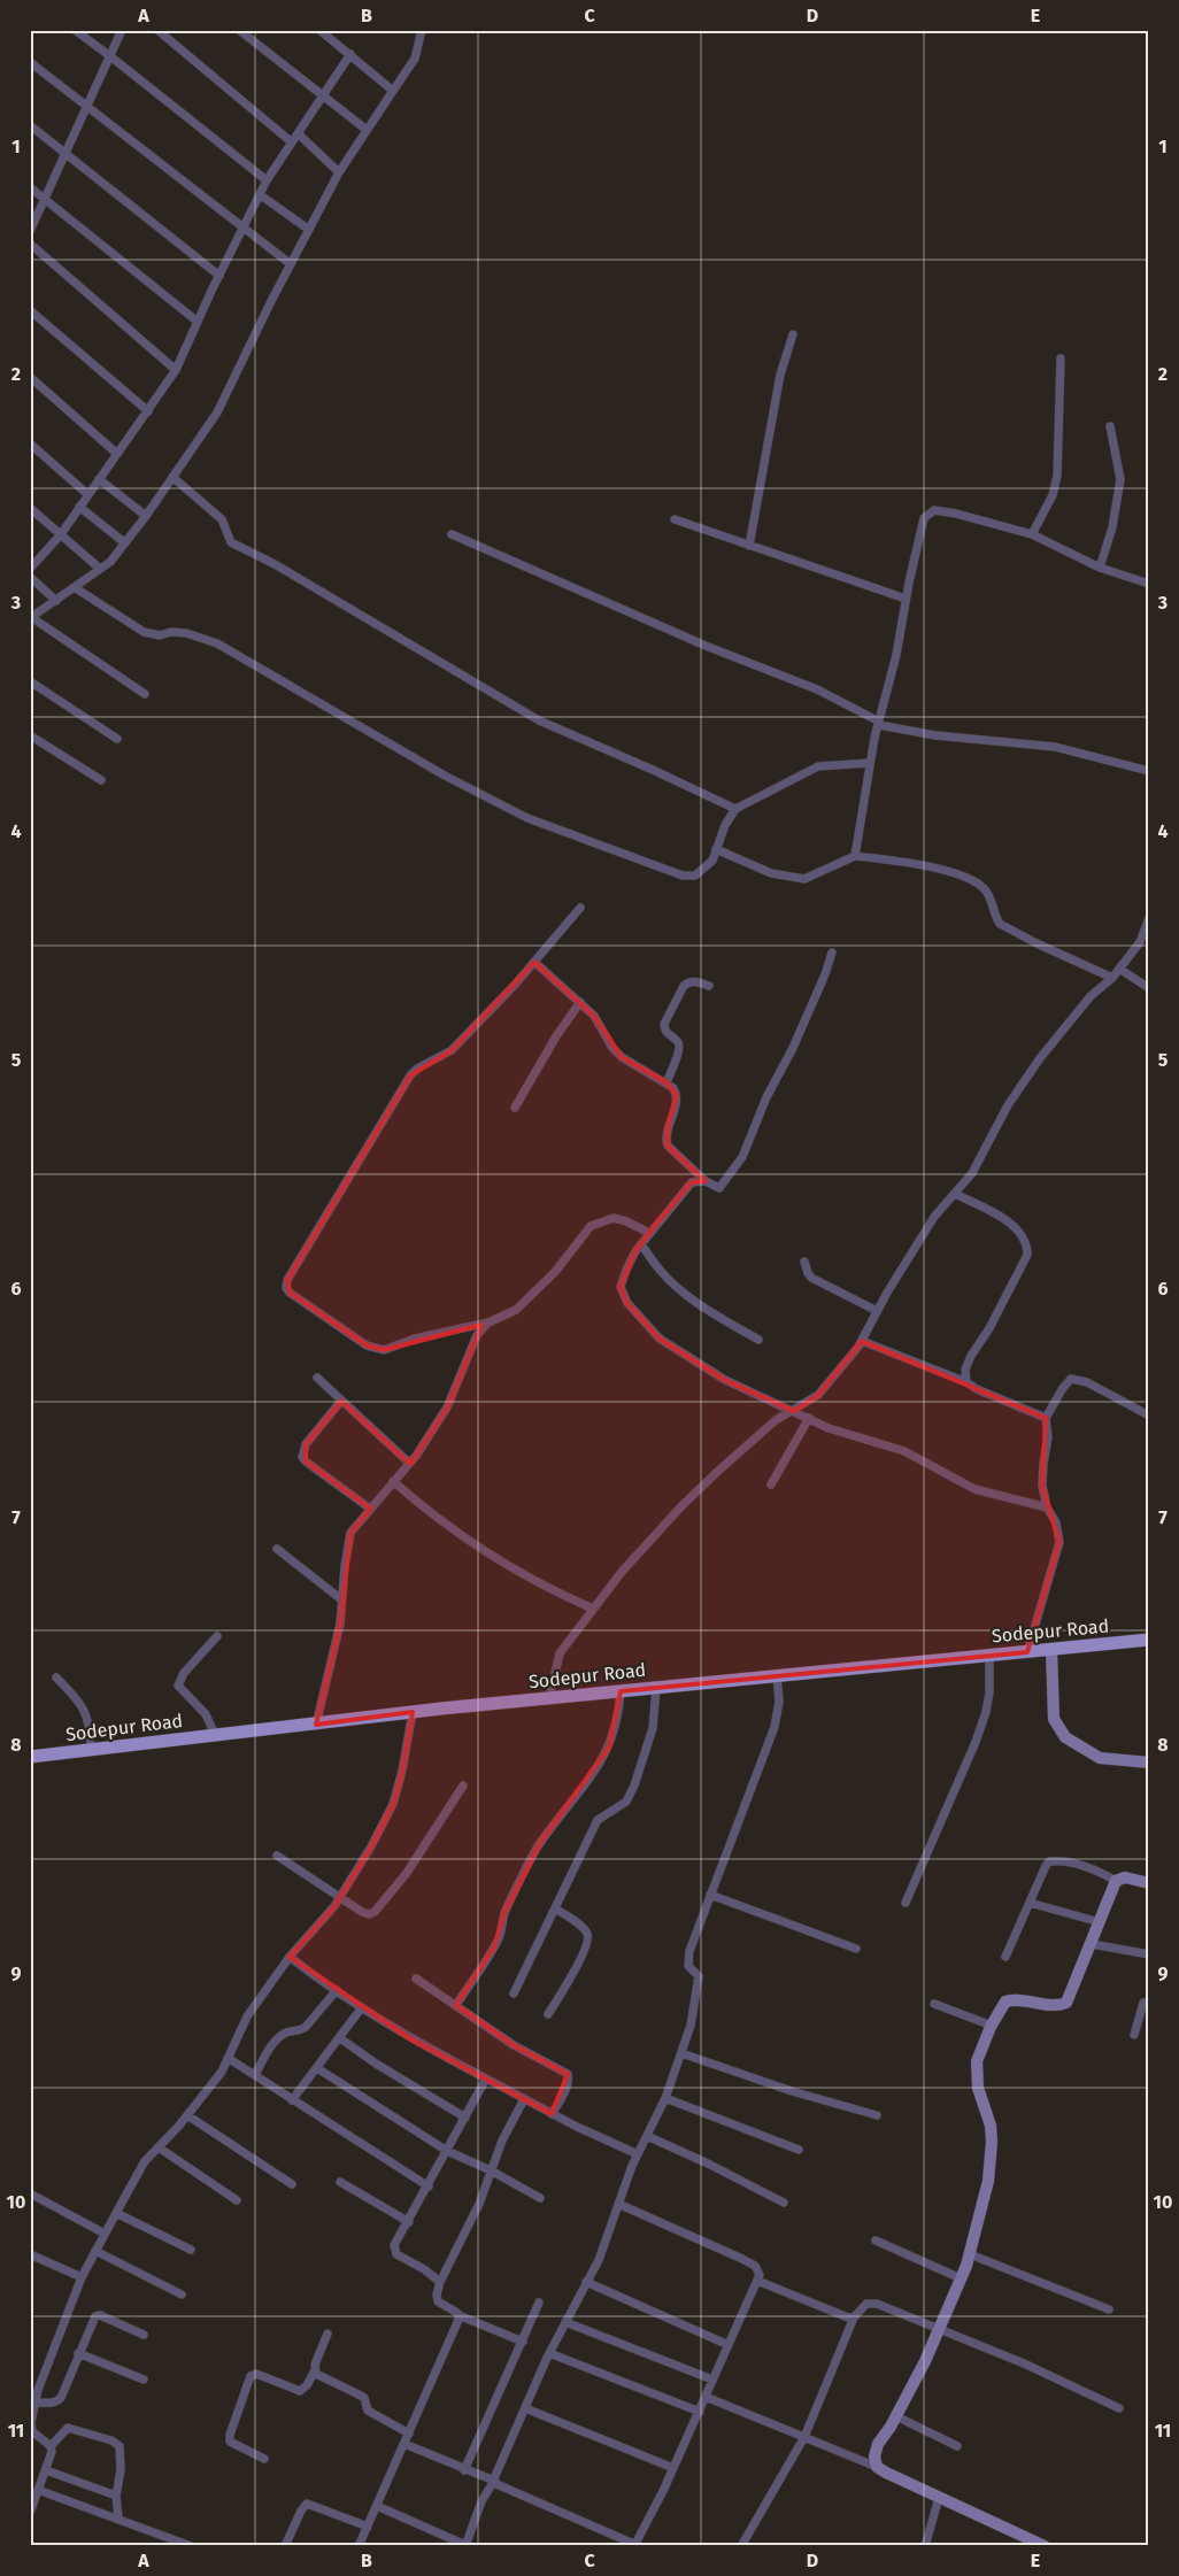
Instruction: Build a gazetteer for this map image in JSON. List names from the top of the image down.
{
  "streets": {
    "main road": ["Sodepur Road"]
  },
  "grid": {
    "columns": [
      "A",
      "B",
      "C",
      "D",
      "E"
    ],
    "rows": [
      "1",
      "2",
      "3",
      "4",
      "5",
      "6",
      "7",
      "8",
      "9",
      "10",
      "11"
    ]
  }
}
